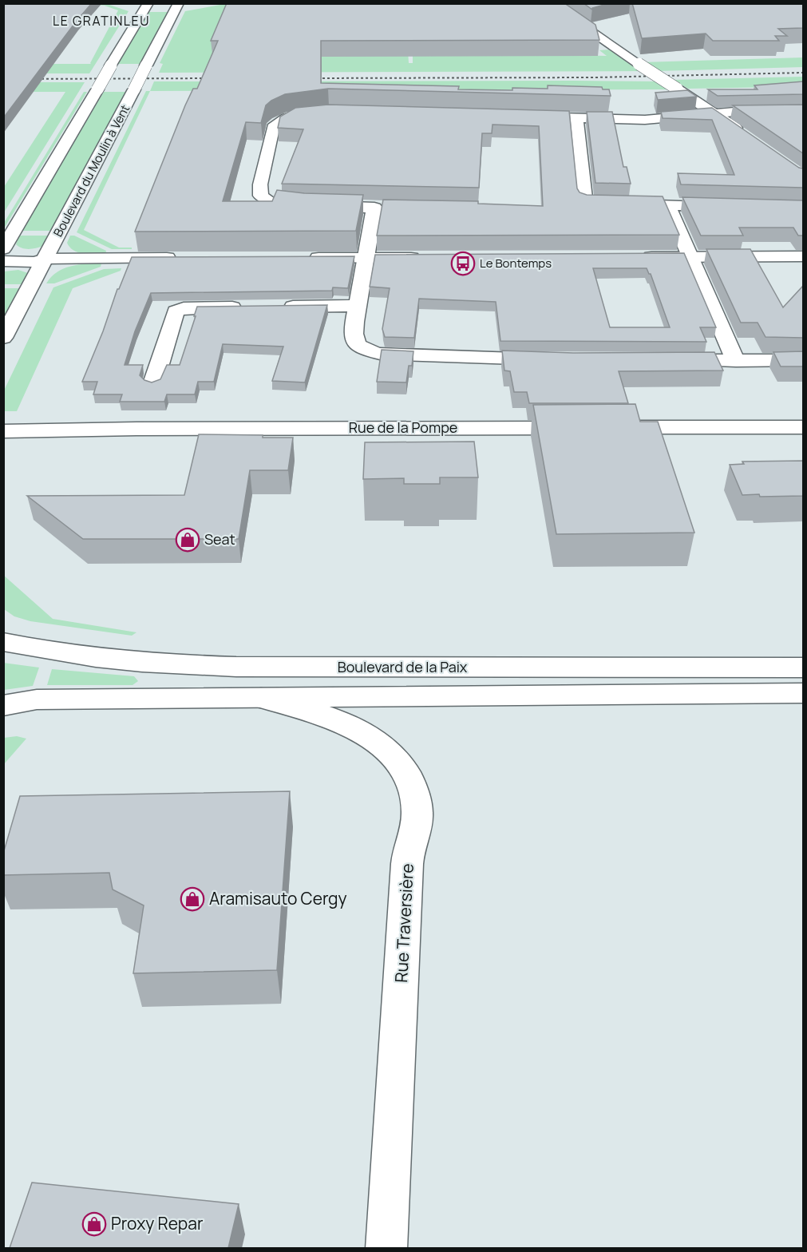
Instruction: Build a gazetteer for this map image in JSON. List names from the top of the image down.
{
  "streets": {
    "street": [
      "Boulevard du Moulin à Vent",
      "Rue de la Pompe",
      "Boulevard de la Paix",
      "Rue Traversière"
    ]
  },
  "crossings": [
    ["Boulevard de la Paix", "Rue Traversière"]
  ],
  "districts": ["LE GRATINLEU"],
  "places": {
    "bus stop": ["Le Bontemps"],
    "shop": ["Seat", "Aramisauto Cergy", "Proxy Repar"]
  }
}
